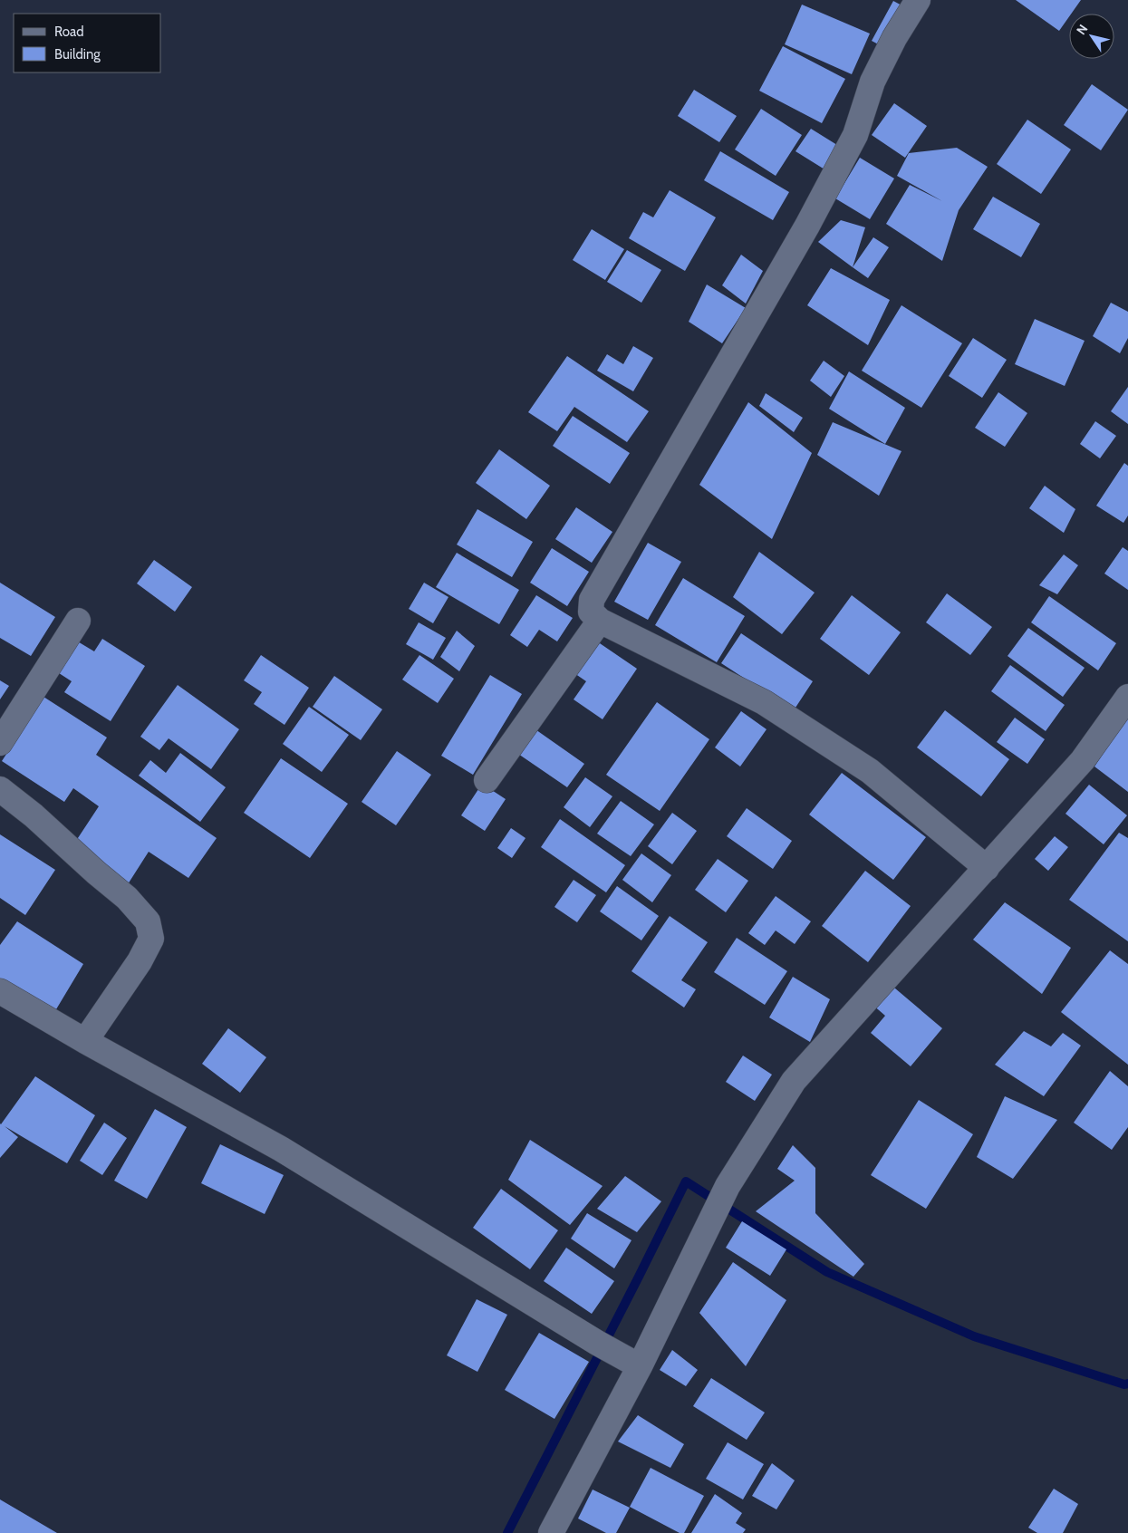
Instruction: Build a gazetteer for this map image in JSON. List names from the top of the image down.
{
  "legend": ["Road", "Building"],
  "north": "top left"
}
